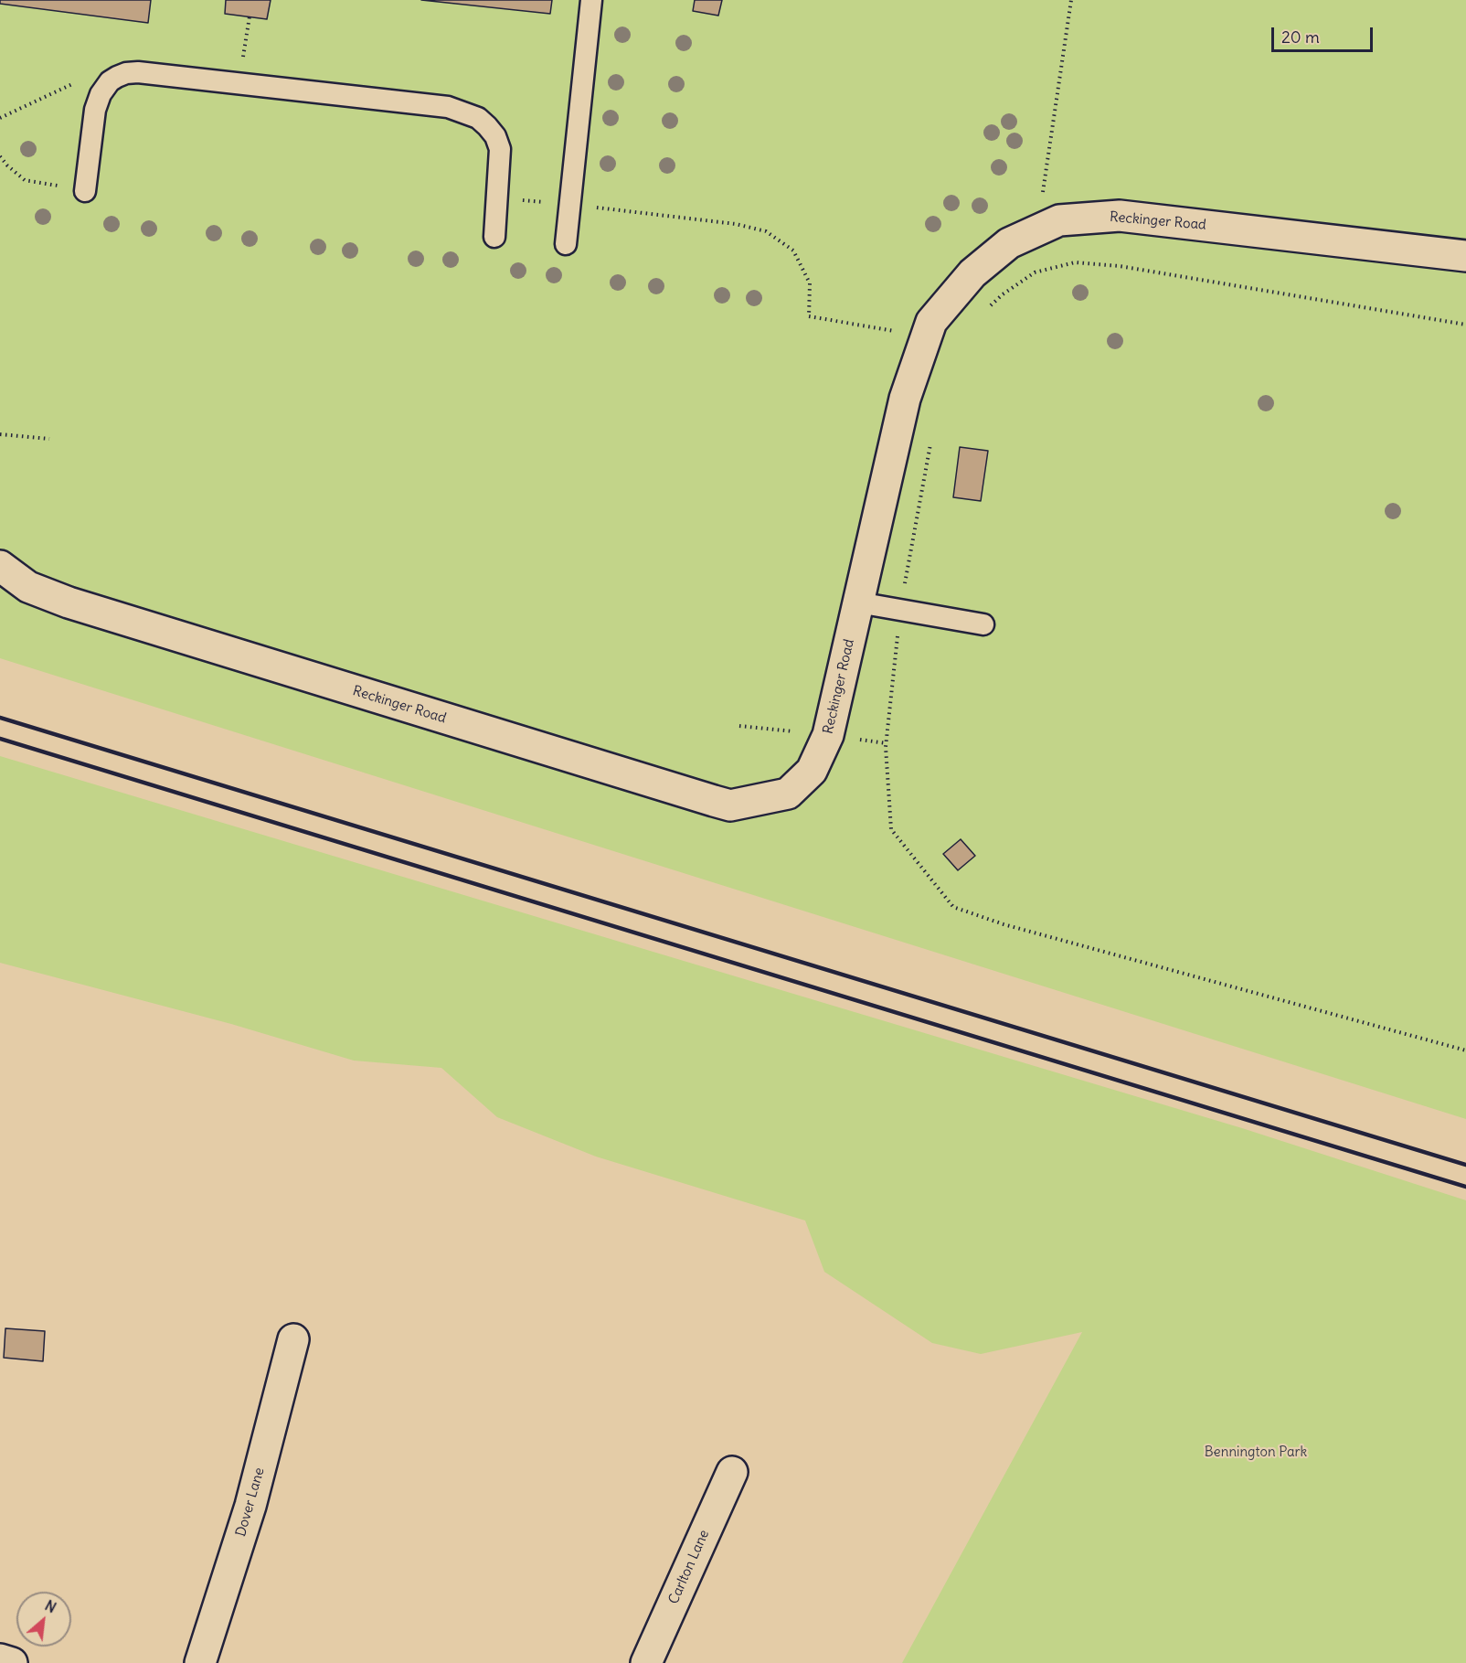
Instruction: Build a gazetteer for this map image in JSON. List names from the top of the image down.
{
  "streets": {
    "street": ["Reckinger Road", "Dover Lane", "Carlton Lane"]
  },
  "parks": ["Bennington Park"],
  "scale_bar": "20 m",
  "north": "top right"
}
